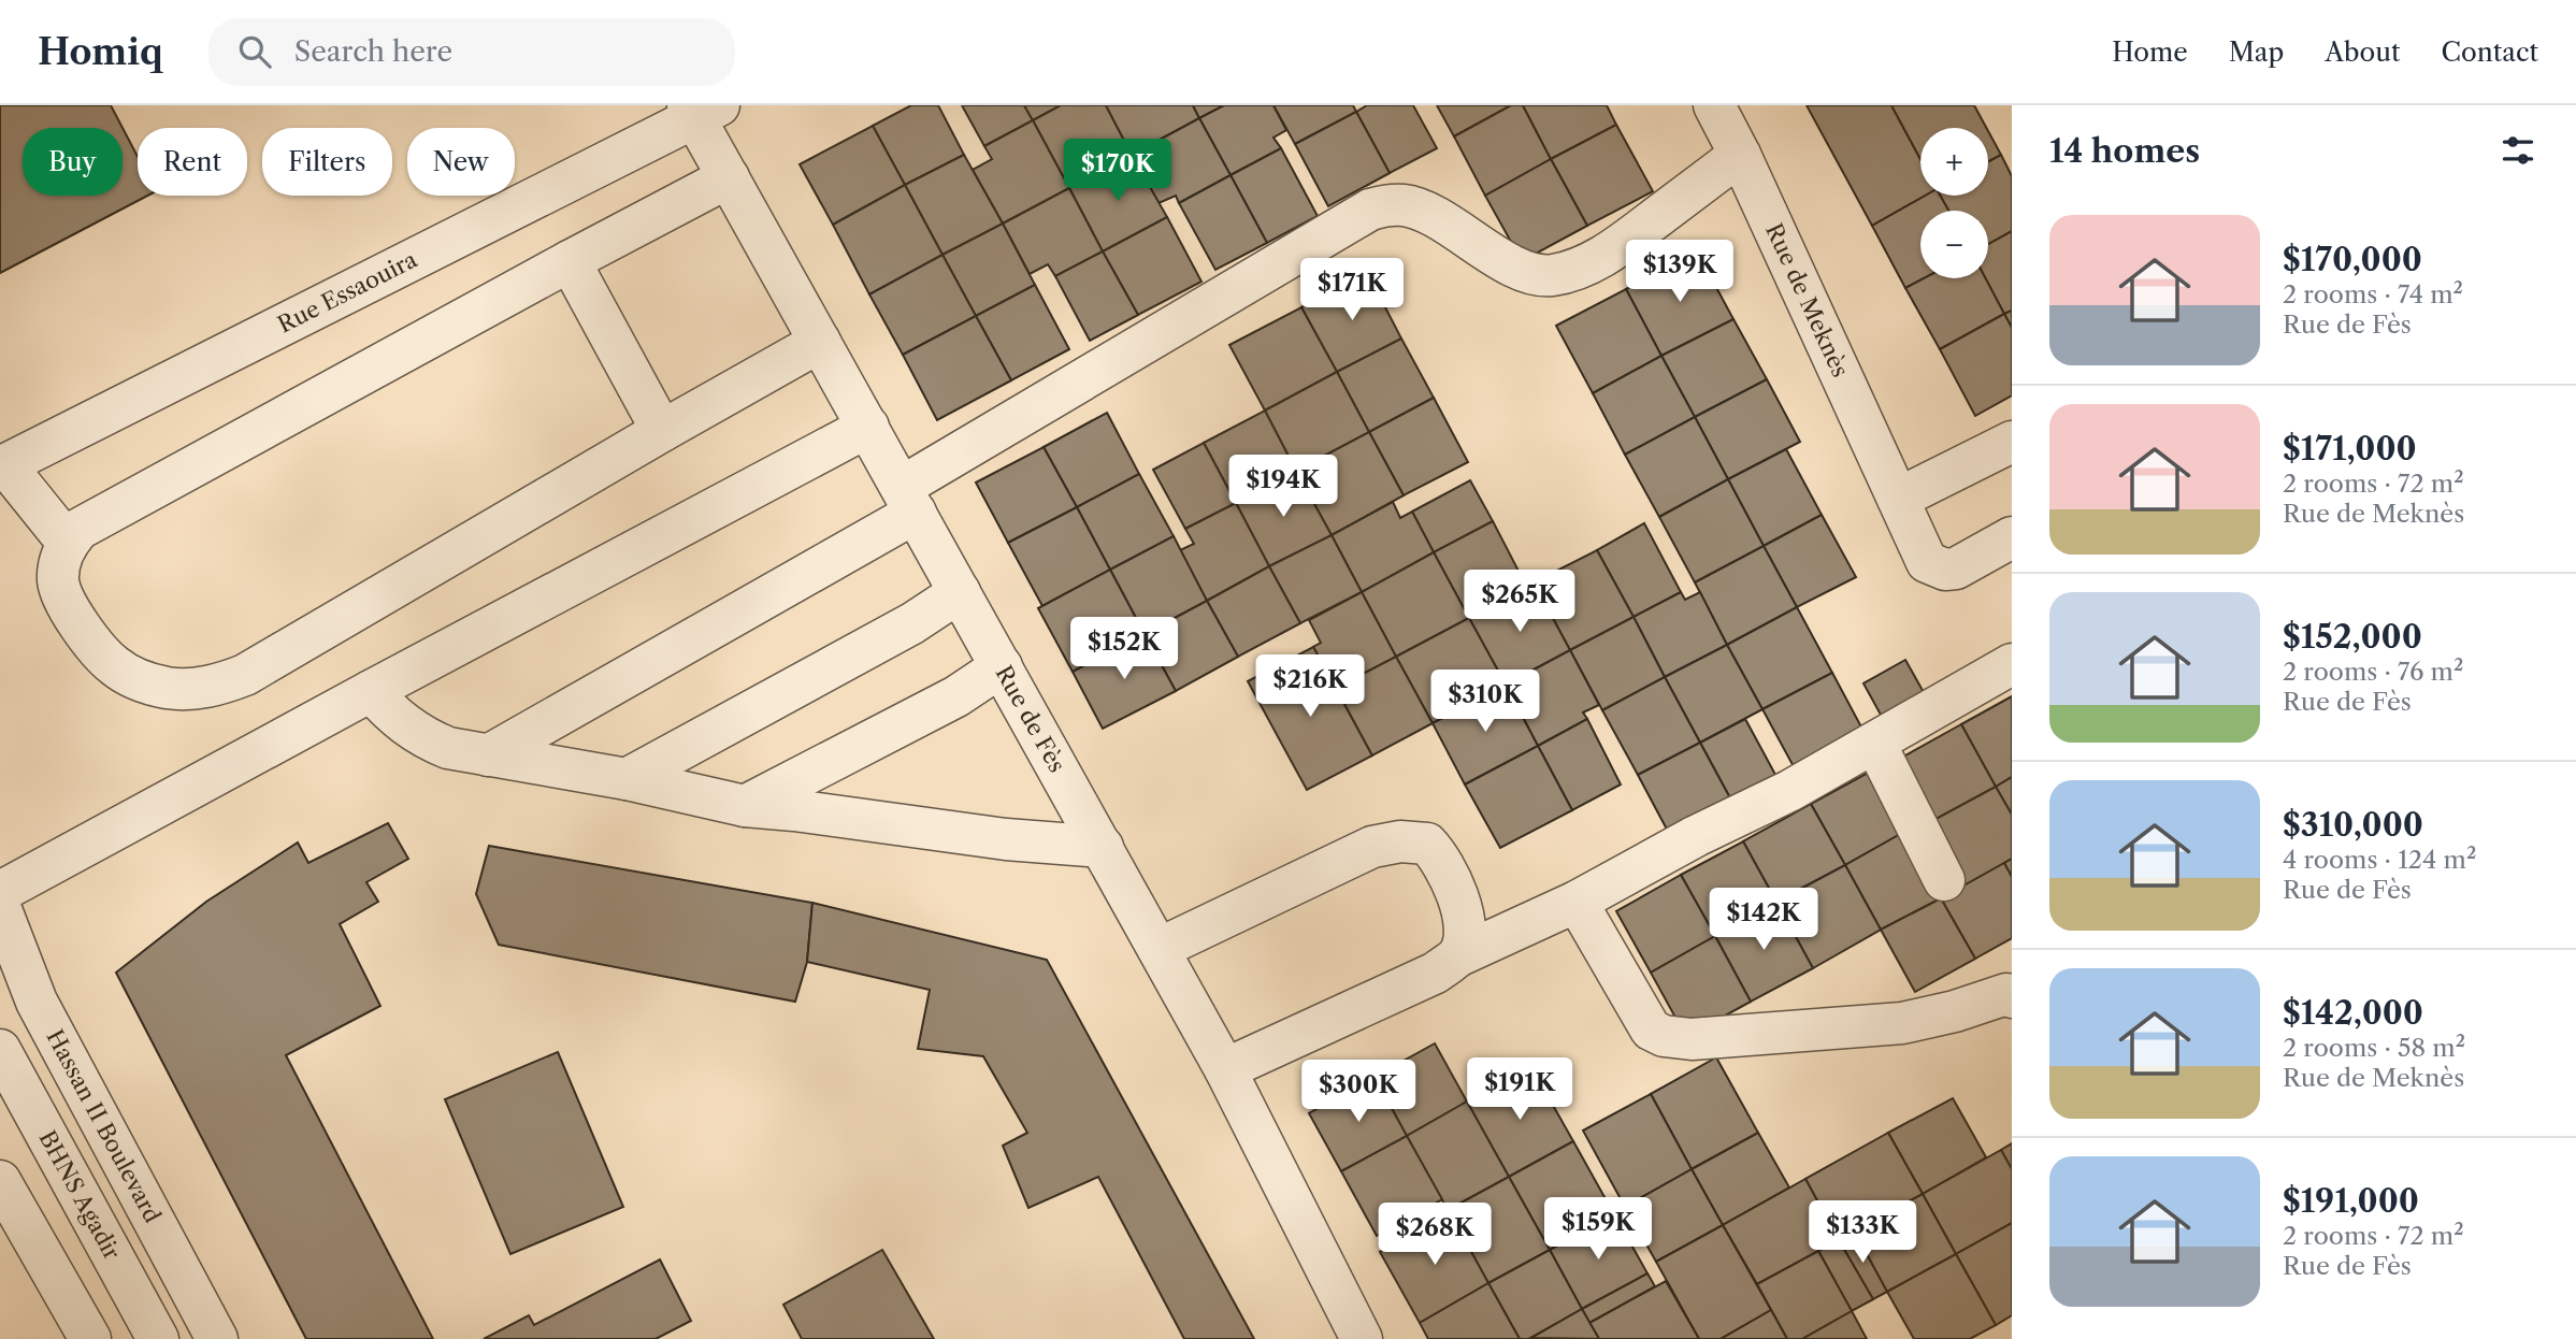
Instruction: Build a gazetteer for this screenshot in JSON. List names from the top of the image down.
{
  "streets": {
    "street": [
      "Rue Essaouira",
      "Rue de Meknès",
      "Rue de Fès",
      "Hassan II Boulevard",
      "BHNS Agadir"
    ]
  },
  "crossings": [
    ["Rue Essaouira", "Rue de Fès"]
  ],
  "page": {
    "header": "Homiq",
    "search": "Search here",
    "nav": [
      "Home",
      "Map",
      "About",
      "Contact"
    ],
    "heading": "14 homes",
    "map_buttons": ["+", "−"],
    "chip": [
      "Buy",
      "Rent",
      "Filters",
      "New"
    ],
    "price": [
      "$170K",
      "$139K",
      "$171K",
      "$194K",
      "$265K",
      "$152K",
      "$216K",
      "$310K",
      "$142K",
      "$191K",
      "$300K",
      "$159K",
      "$133K",
      "$268K"
    ],
    "list": [
      {
        "name": "$170,000",
        "note": "2 rooms · 74 m² · Rue de Fès"
      },
      {
        "name": "$171,000",
        "note": "2 rooms · 72 m² · Rue de Meknès"
      },
      {
        "name": "$152,000",
        "note": "2 rooms · 76 m² · Rue de Fès"
      },
      {
        "name": "$310,000",
        "note": "4 rooms · 124 m² · Rue de Fès"
      },
      {
        "name": "$142,000",
        "note": "2 rooms · 58 m² · Rue de Meknès"
      },
      {
        "name": "$191,000",
        "note": "2 rooms · 72 m² · Rue de Fès"
      }
    ]
  }
}
